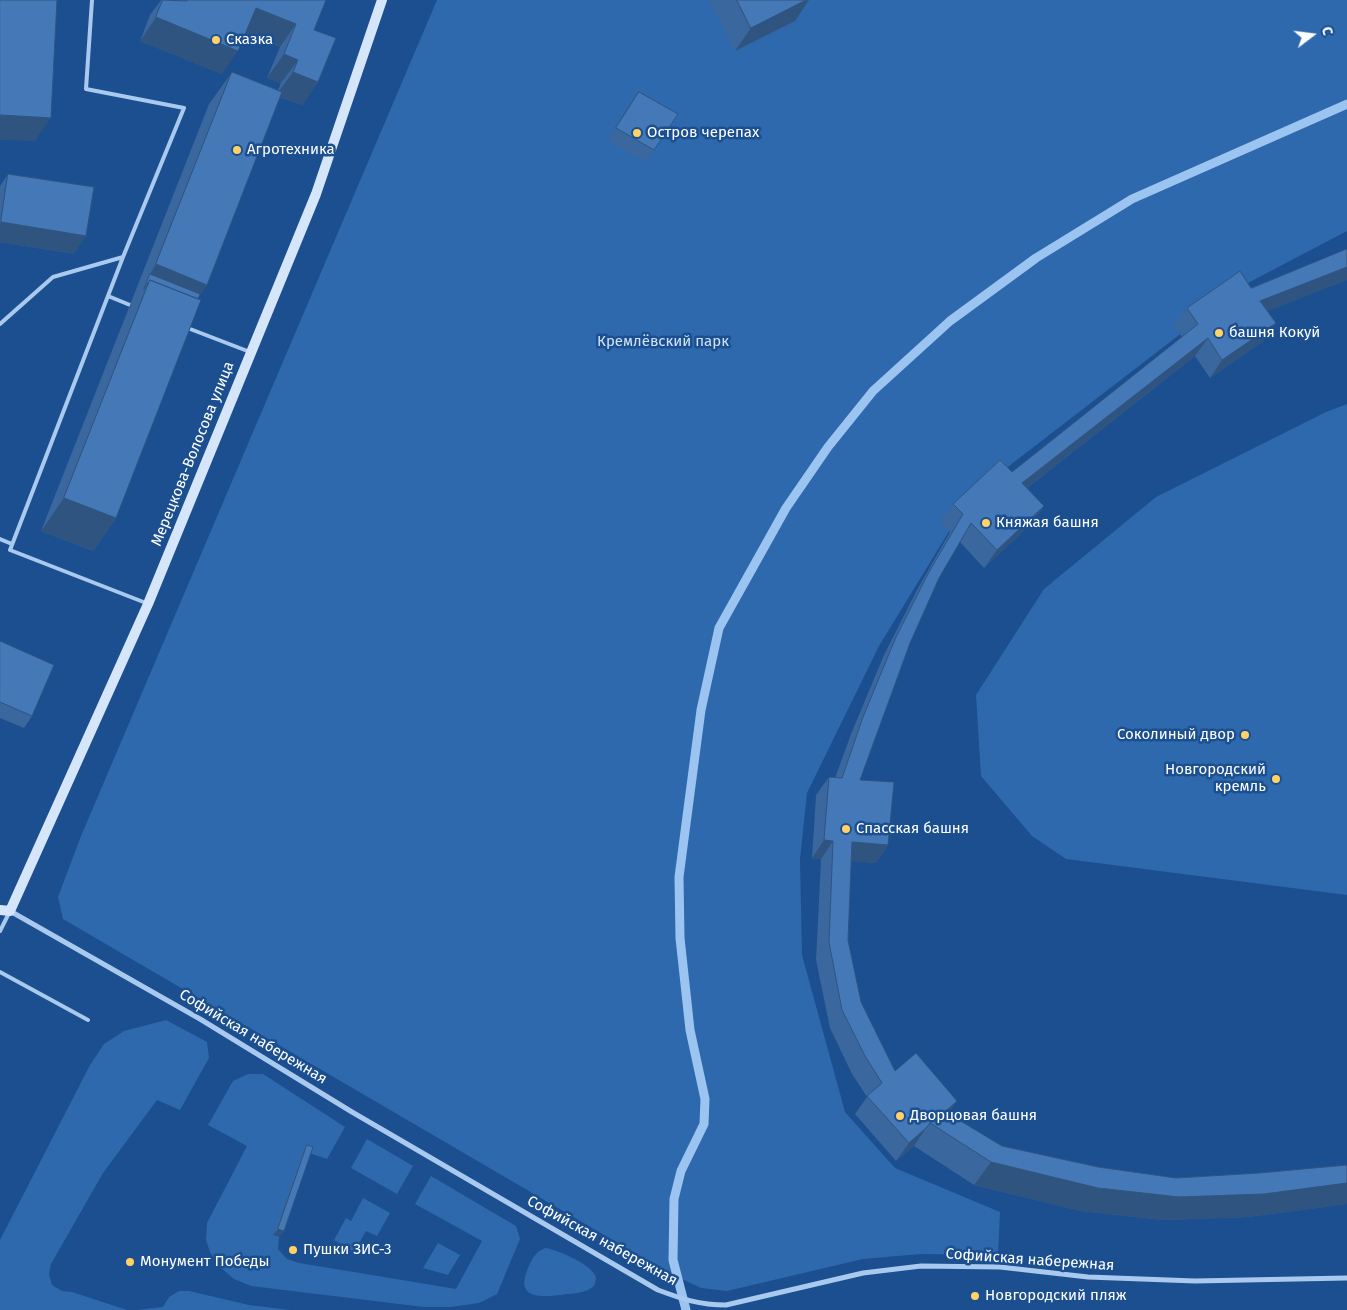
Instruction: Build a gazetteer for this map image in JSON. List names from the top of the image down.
{
  "streets": {
    "main road": ["Мерецкова-Волосова улица"],
    "street": ["Софийская набережная"]
  },
  "crossings": [
    ["Мерецкова-Волосова улица", "Софийская набережная"]
  ],
  "parks": ["Кремлёвский парк"],
  "places": [
    "Сказка",
    "Остров черепах",
    "Агротехника",
    "башня Кокуй",
    "Княжая башня",
    "Соколиный двор",
    "Новгородский кремль",
    "Спасская башня",
    "Дворцовая башня",
    "Пушки ЗИС-3",
    "Монумент Победы",
    "Новгородский пляж"
  ],
  "north": "right"
}
